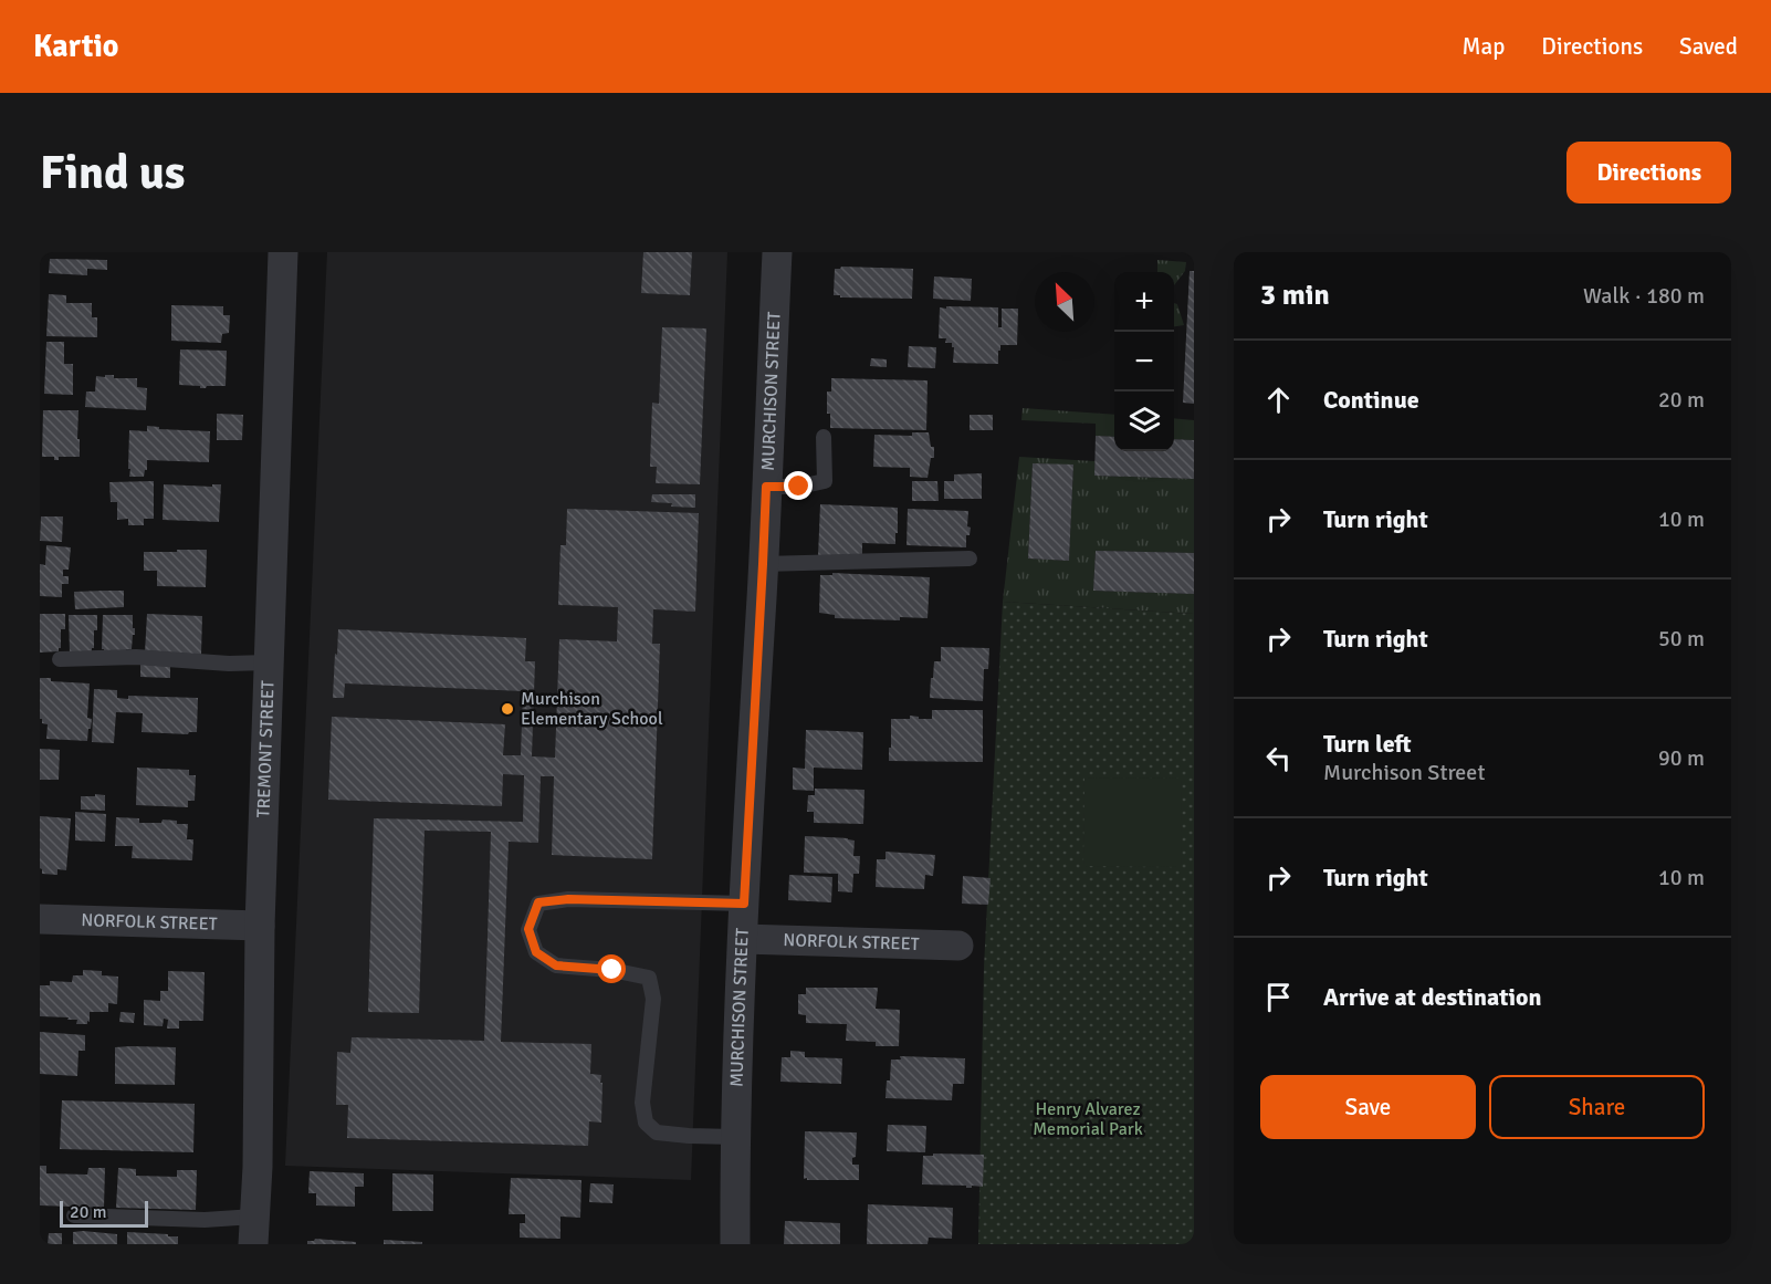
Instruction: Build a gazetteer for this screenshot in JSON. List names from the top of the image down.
{
  "streets": {
    "street": ["MURCHISON STREET", "TREMONT STREET", "NORFOLK STREET"]
  },
  "crossings": [
    ["MURCHISON STREET", "NORFOLK STREET"],
    ["TREMONT STREET", "NORFOLK STREET"]
  ],
  "parks": ["Henry Alvarez Memorial Park"],
  "places": ["Murchison Elementary School"],
  "scale_bar": "20 m",
  "north": "top left",
  "page": {
    "header": "Kartio",
    "nav": ["Map", "Directions", "Saved"],
    "buttons": [
      "Directions",
      ["Save", "Share"]
    ],
    "title": "Find us",
    "heading": ["3 min", "Walk · 180 m"],
    "map_buttons": ["+", "−"],
    "list": [
      ["Continue", "20 m"],
      ["Turn right", "10 m"],
      ["Turn right", "50 m"],
      ["Turn left", "Murchison Street", "90 m"],
      ["Turn right", "10 m"],
      "Arrive at destination"
    ],
    "scale": "20 m"
  }
}
